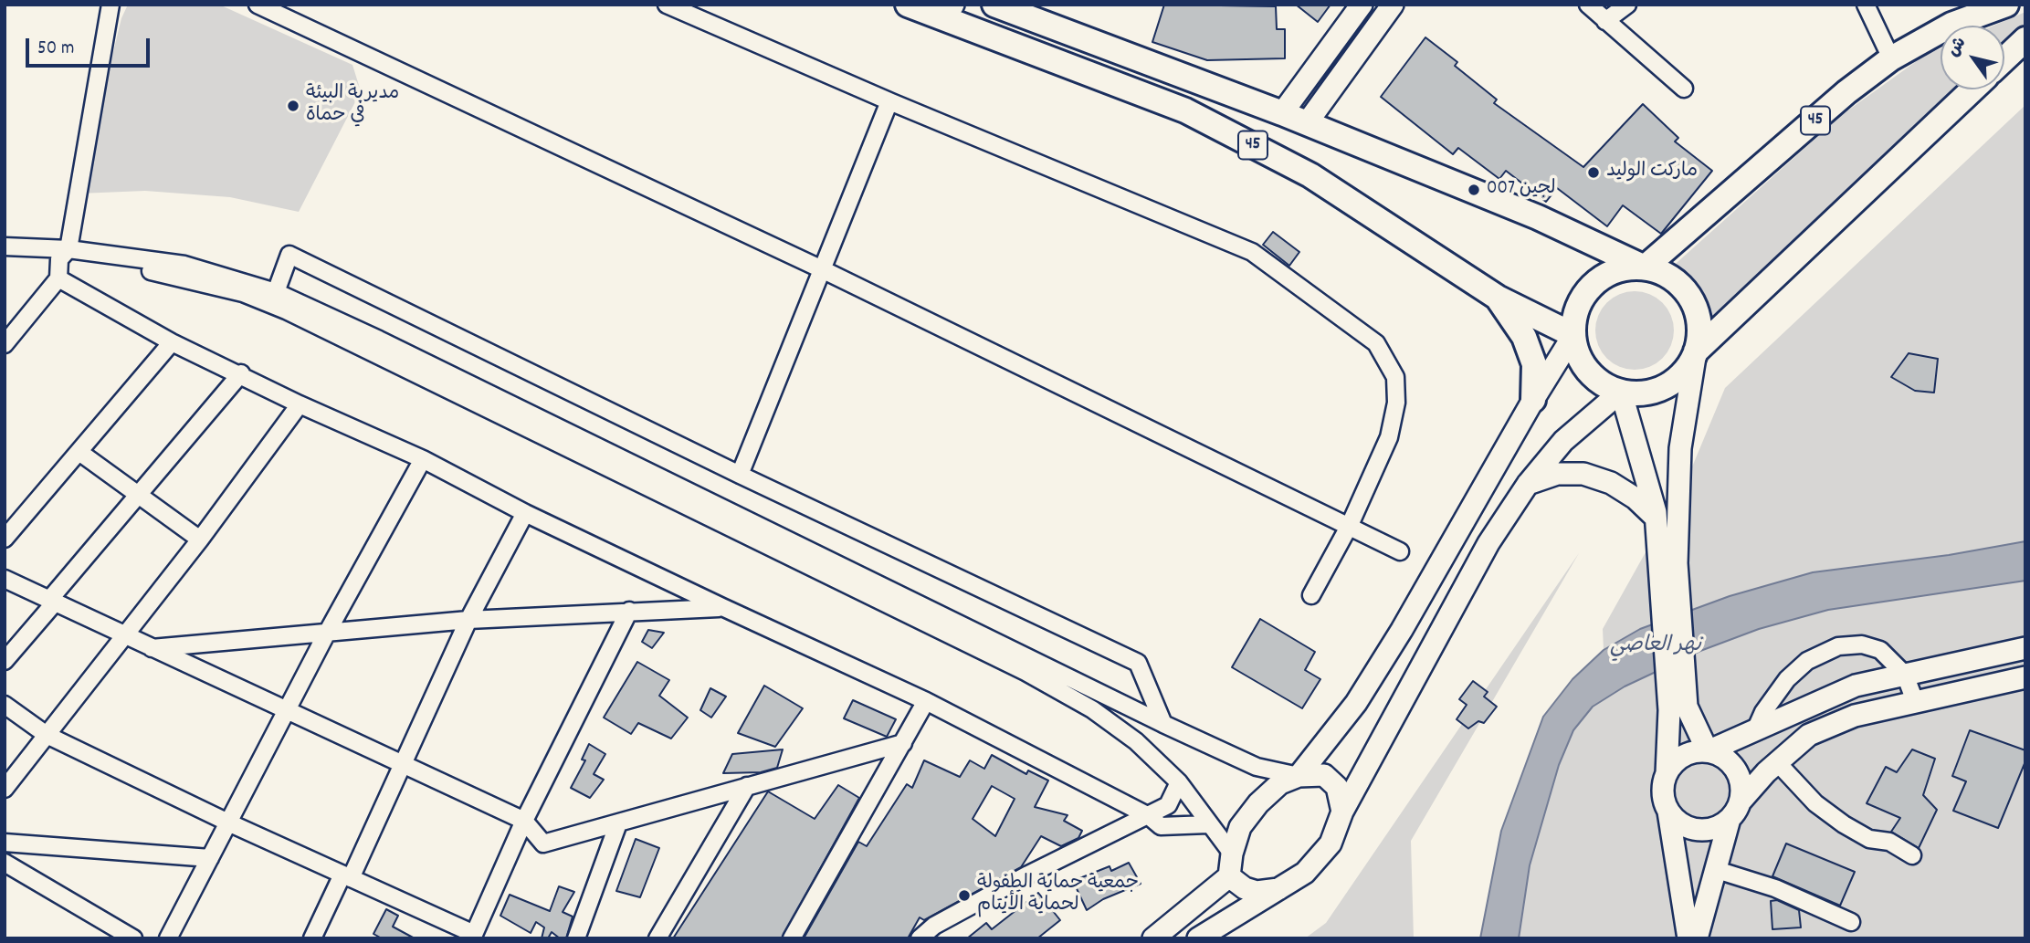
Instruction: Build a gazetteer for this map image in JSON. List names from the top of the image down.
{
  "streets": {
    "highway": ["45"]
  },
  "water": ["نهر العاصي"],
  "places": [
    "مديرية البيئة في حماة",
    "ماركت الوليد",
    "لجين 007",
    "جمعية حماية الطفولة لحماية الأيتام"
  ],
  "scale_bar": "50 m",
  "north": "top left"
}
